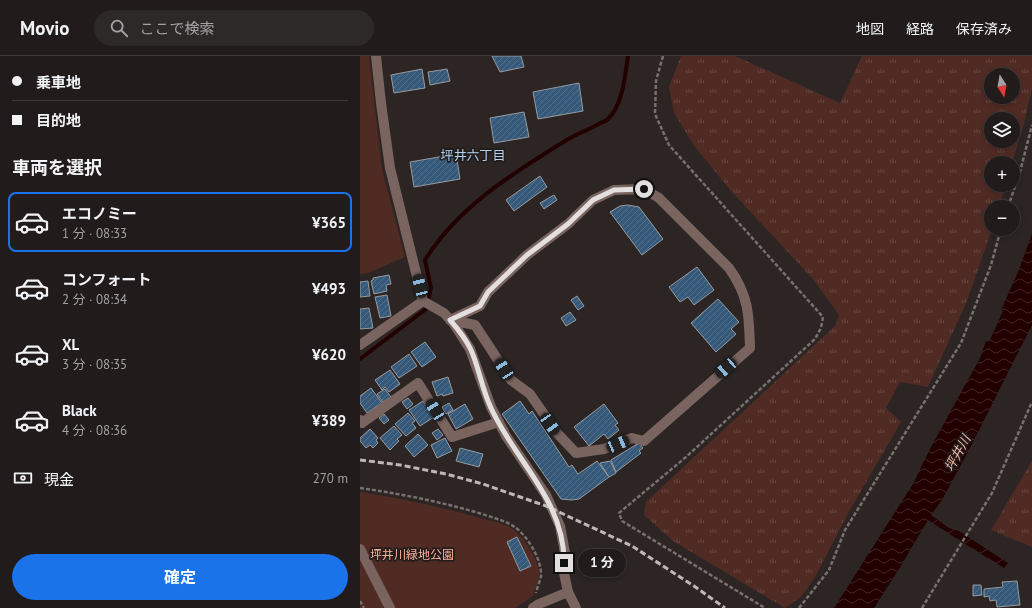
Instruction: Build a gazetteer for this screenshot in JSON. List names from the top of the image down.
{
  "districts": ["坪井六丁目"],
  "water": ["坪井川"],
  "parks": ["坪井川緑地公園"],
  "north": "bottom",
  "page": {
    "header": "Movio",
    "search": "ここで検索",
    "nav": ["地図", "経路", "保存済み"],
    "banner": ["乗車地", "目的地"],
    "map_buttons": ["+", "−"],
    "heading": "車両を選択",
    "list": [
      {
        "name": "エコノミー",
        "note": "1 分 · 08:33",
        "value": "¥365"
      },
      {
        "name": "コンフォート",
        "note": "2 分 · 08:34",
        "value": "¥493"
      },
      {
        "name": "XL",
        "note": "3 分 · 08:35",
        "value": "¥620"
      },
      {
        "name": "Black",
        "note": "4 分 · 08:36",
        "value": "¥389"
      }
    ],
    "pay": ["現金", "270 m"],
    "buttons": "確定",
    "bubble": "1 分"
  }
}
